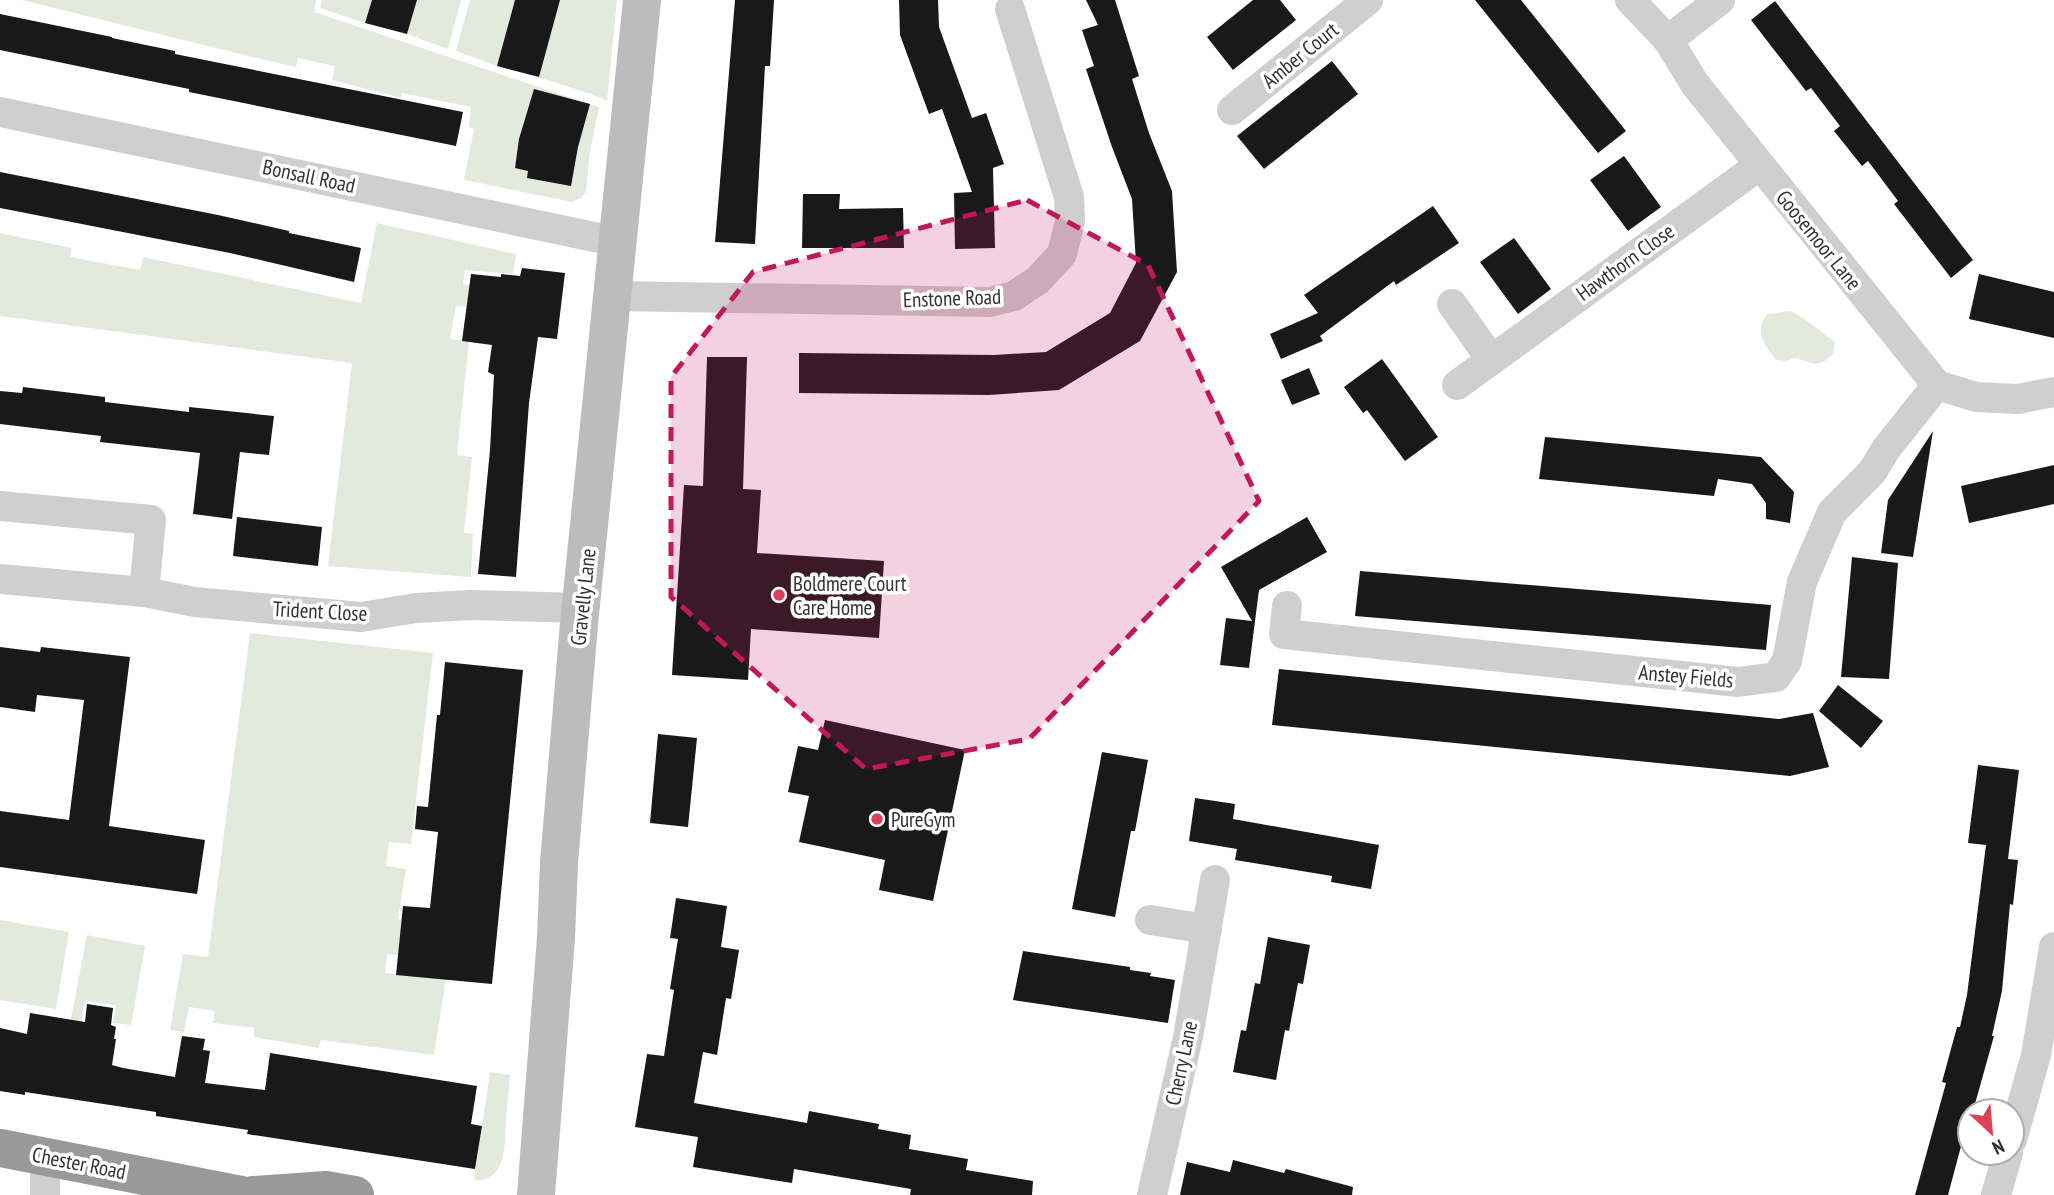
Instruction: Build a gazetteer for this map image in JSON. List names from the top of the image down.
{
  "streets": {
    "highway": ["Chester Road"],
    "main road": ["Gravelly Lane"],
    "street": [
      "Amber Court",
      "Bonsall Road",
      "Goosemoor Lane",
      "Hawthorn Close",
      "Enstone Road",
      "Trident Close",
      "Anstey Fields",
      "Cherry Lane"
    ]
  },
  "crossings": [
    ["Bonsall Road", "Gravelly Lane"],
    ["Goosemoor Lane", "Hawthorn Close"],
    ["Goosemoor Lane", "Anstey Fields"],
    ["Enstone Road", "Gravelly Lane"],
    ["Gravelly Lane", "Trident Close"]
  ],
  "places": ["Boldmere Court Care Home", "PureGym"],
  "north": "bottom right"
}
